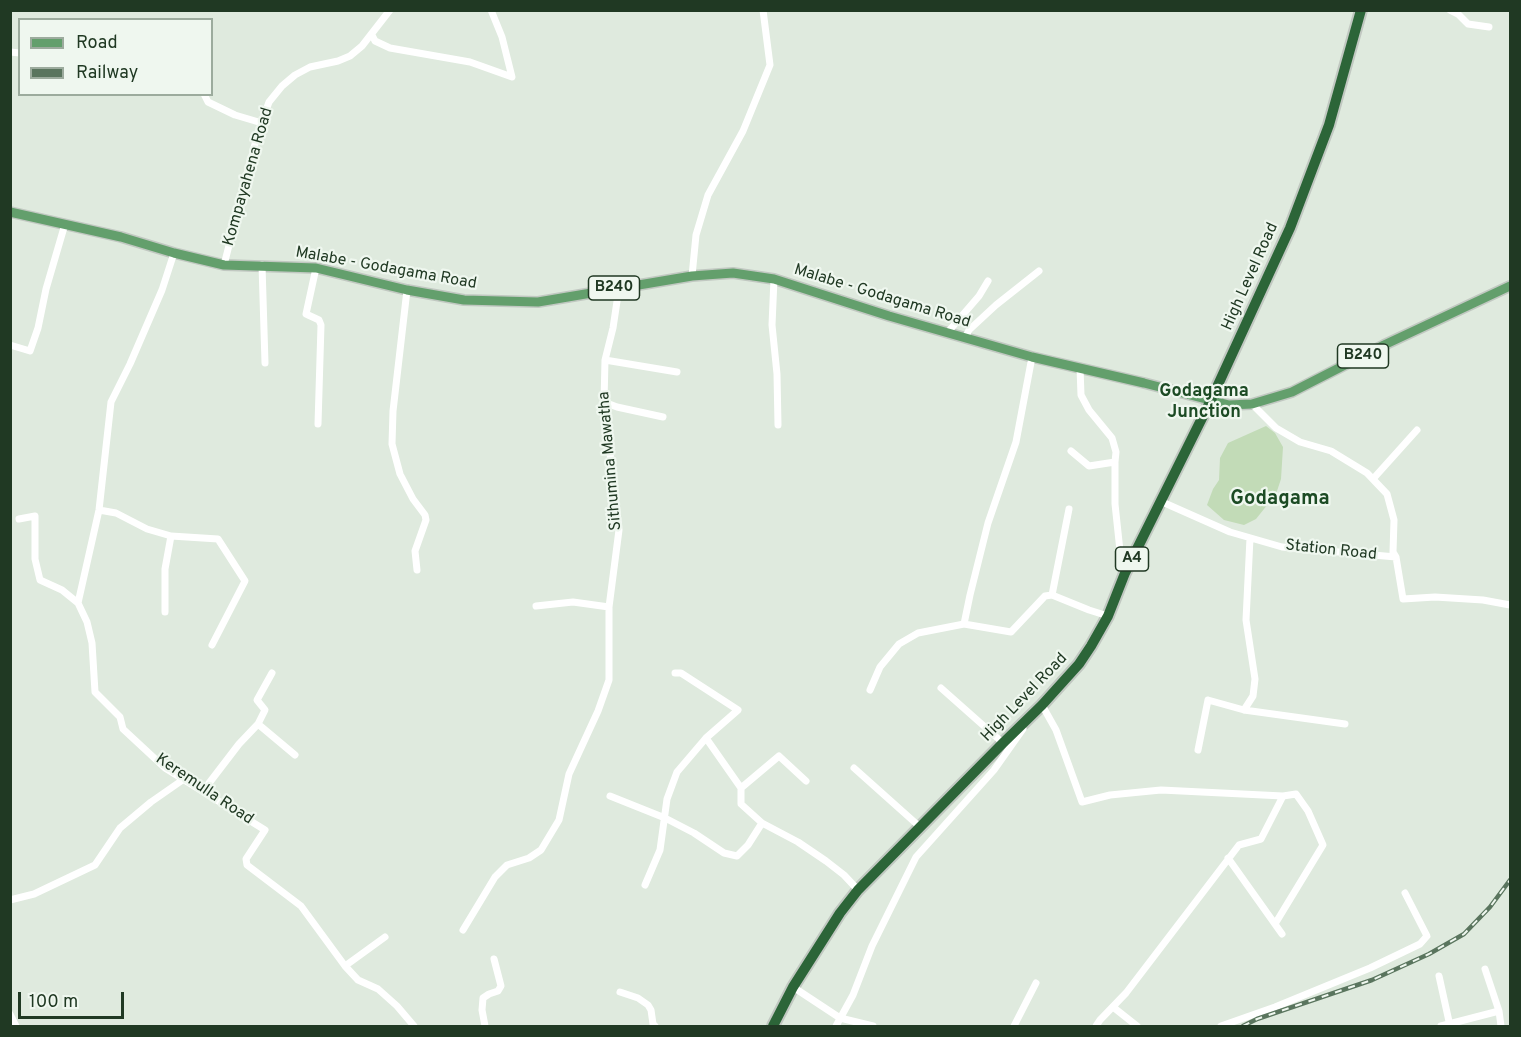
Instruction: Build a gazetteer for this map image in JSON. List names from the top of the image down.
{
  "streets": {
    "highway": ["High Level Road", "A4"],
    "main road": ["Malabe - Godagama Road", "B240"],
    "street": [
      "Kompayahena Road",
      "Sithumina Mawatha",
      "Station Road",
      "Keremulla Road"
    ]
  },
  "crossings": [
    ["Kompayahena Road", "Malabe - Godagama Road"],
    ["Malabe - Godagama Road", "High Level Road"],
    ["Malabe - Godagama Road", "B240"],
    ["Malabe - Godagama Road", "Sithumina Mawatha"],
    ["High Level Road", "B240"],
    ["High Level Road", "Station Road"]
  ],
  "districts": ["Godagama Junction", "Godagama"],
  "legend": ["Road", "Railway"],
  "scale_bar": "100 m"
}
